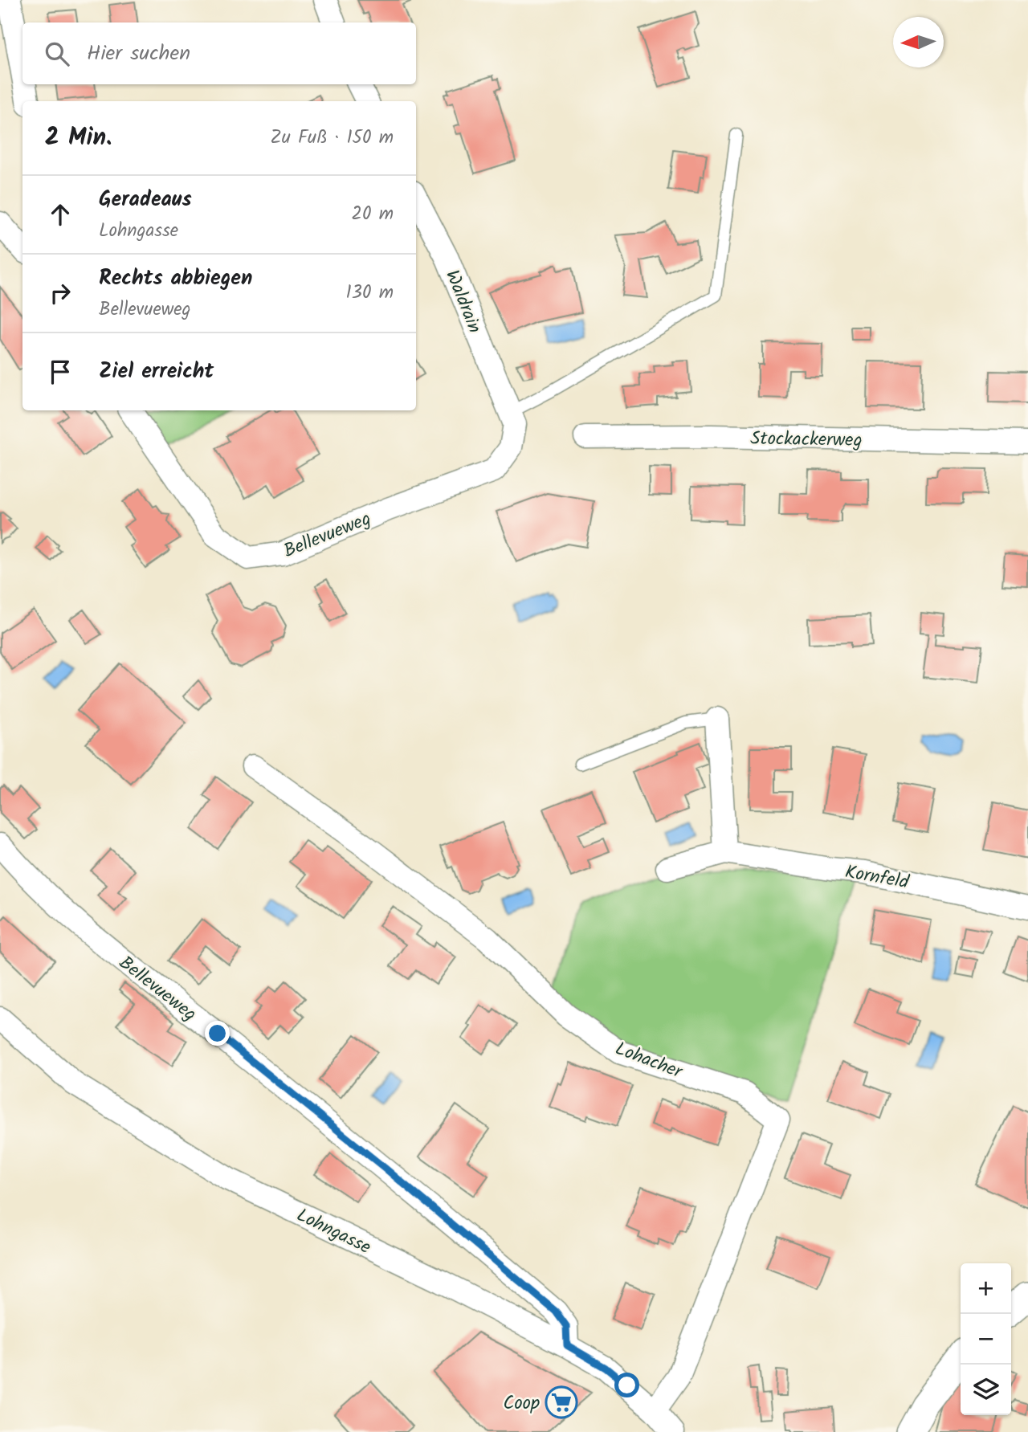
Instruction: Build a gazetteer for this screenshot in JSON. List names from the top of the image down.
{
  "streets": {
    "street": [
      "Waldrain",
      "Stockackerweg",
      "Bellevueweg",
      "Kornfeld",
      "Lohacher",
      "Lohngasse"
    ]
  },
  "crossings": [
    ["Waldrain", "Bellevueweg"],
    ["Bellevueweg", "Lohngasse"],
    ["Lohacher", "Lohngasse"]
  ],
  "places": {
    "supermarket": ["Coop"]
  },
  "north": "left",
  "page": {
    "search": "Hier suchen",
    "heading": ["2 Min.", "Zu Fuß · 150 m"],
    "list": [
      ["Geradeaus", "Lohngasse", "20 m"],
      ["Rechts abbiegen", "Bellevueweg", "130 m"],
      "Ziel erreicht"
    ],
    "map_buttons": ["+", "−"]
  }
}
